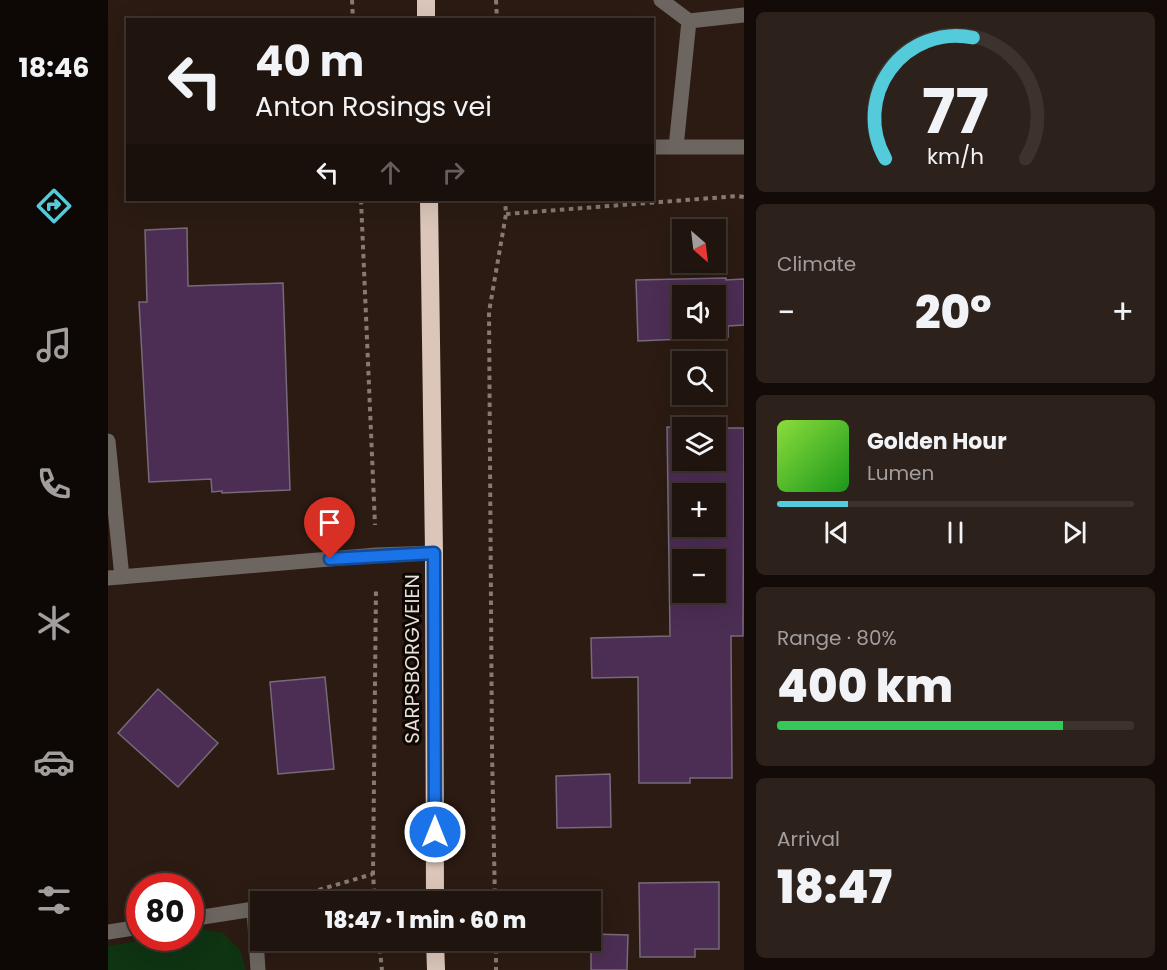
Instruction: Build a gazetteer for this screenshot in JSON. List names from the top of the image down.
{
  "streets": {
    "highway": ["SARPSBORGVEIEN"]
  },
  "north": "bottom right",
  "page": {
    "tabs": "18:46",
    "turn": ["40 m", "Anton Rosings vei"],
    "tile": [
      "Climate",
      ["Range · 80%", "400 km"],
      ["Arrival", "18:47"]
    ],
    "map_buttons": ["+", "−"],
    "heat": ["−", "20°", "+"],
    "song": ["Golden Hour", "Lumen"],
    "limit": "80",
    "trip": "18:47 · 1 min · 60 m",
    "gauge": ["77", "km/h"]
  }
}
